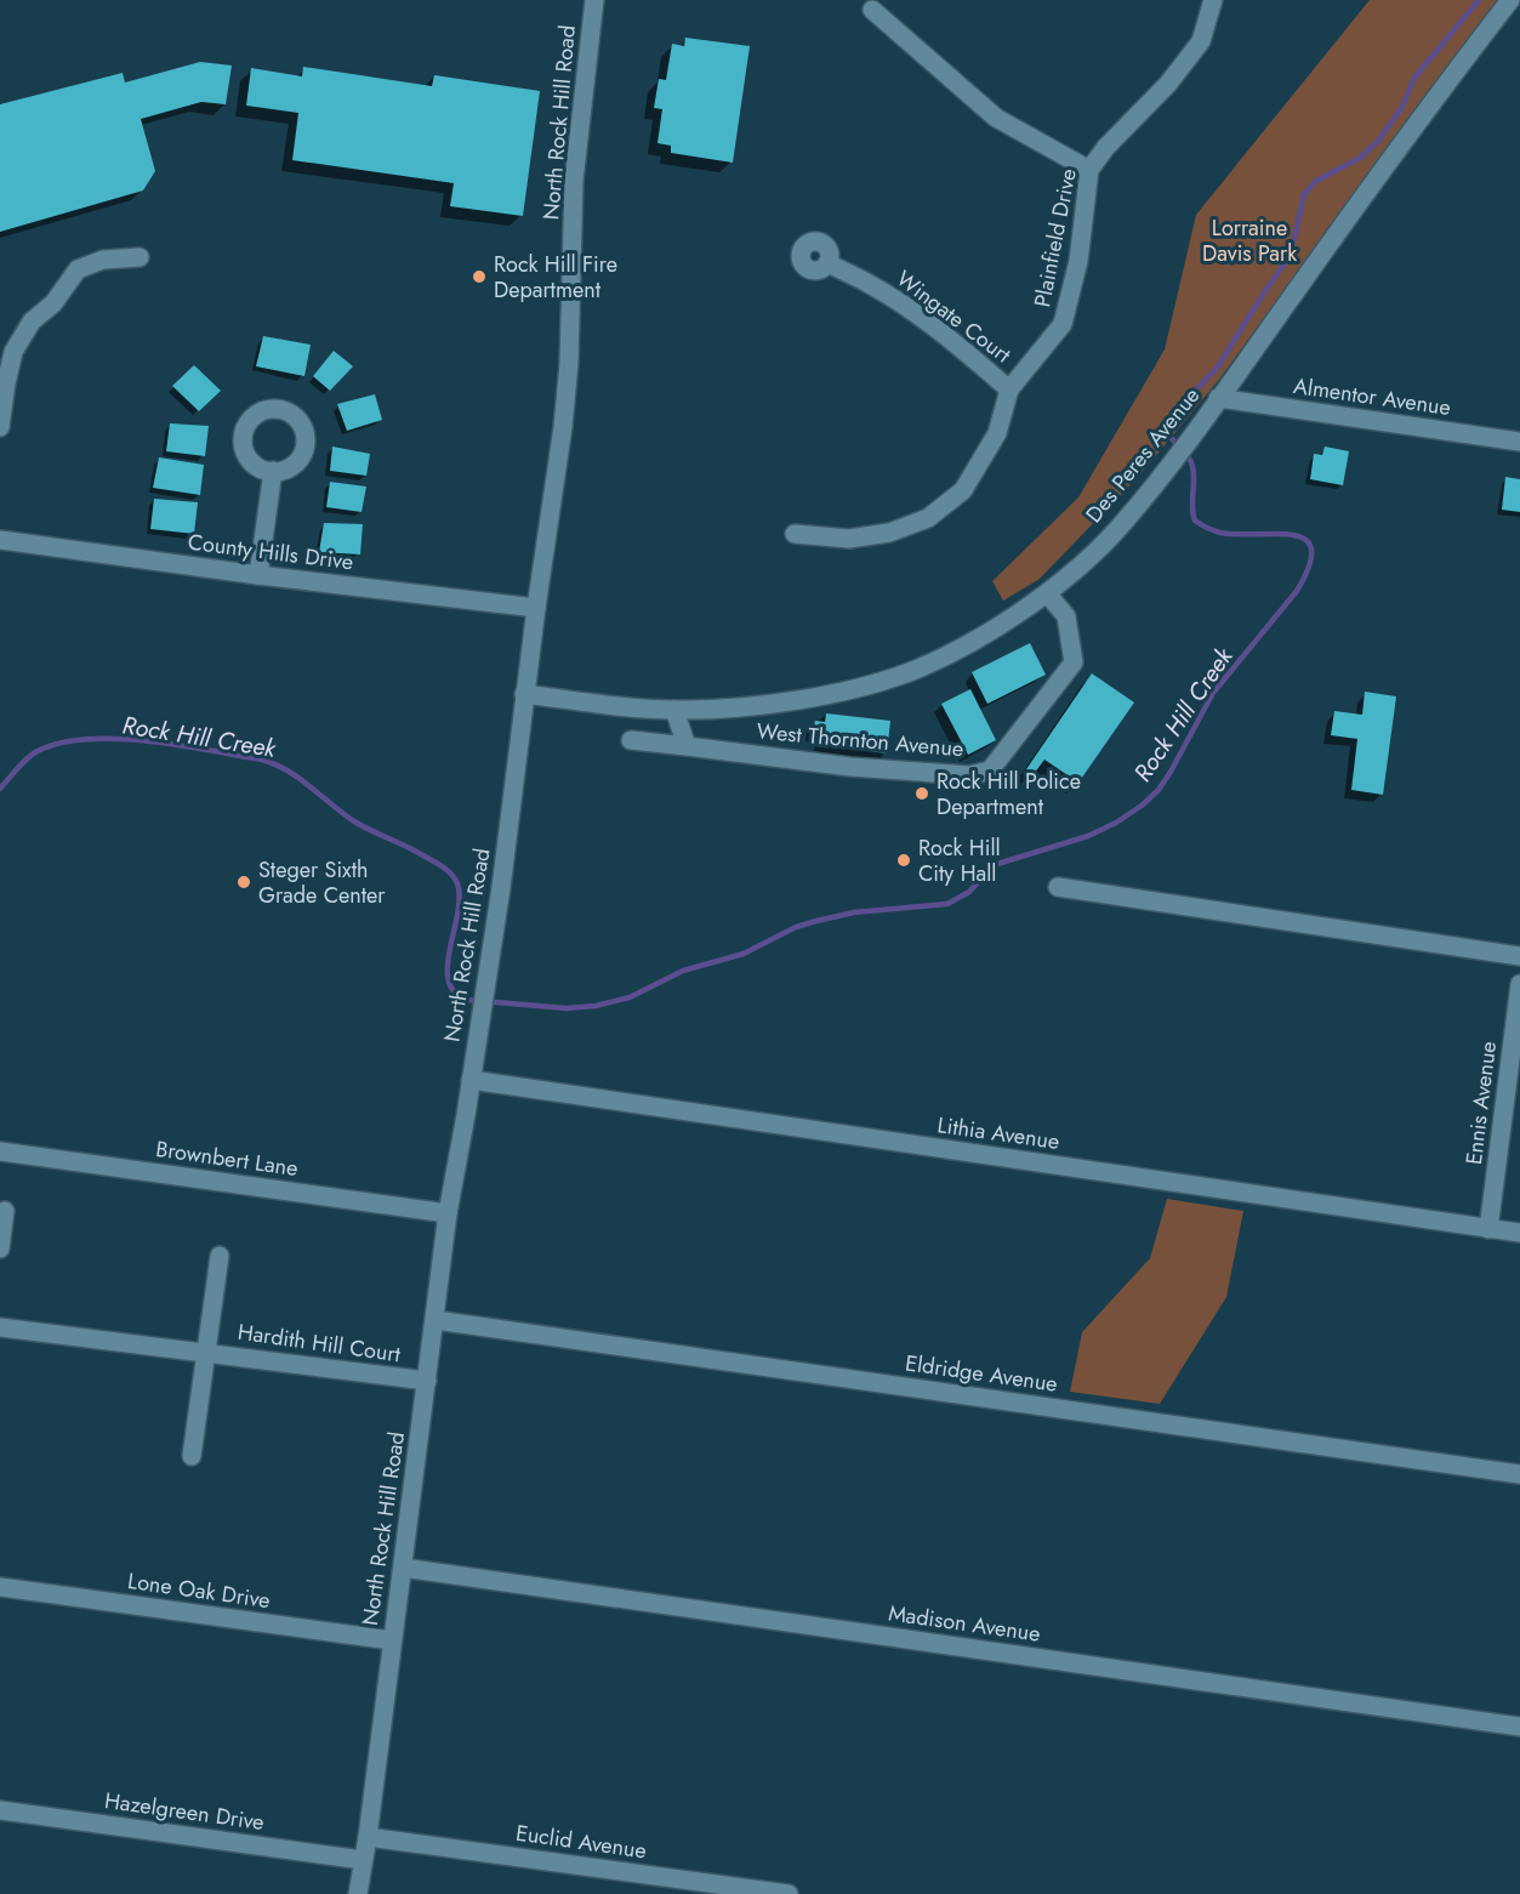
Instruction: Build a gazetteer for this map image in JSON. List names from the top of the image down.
{
  "streets": {
    "street": [
      "North Rock Hill Road",
      "Plainfield Drive",
      "Wingate Court",
      "Almentor Avenue",
      "Des Peres Avenue",
      "County Hills Drive",
      "West Thornton Avenue",
      "Ennis Avenue",
      "Lithia Avenue",
      "Brownbert Lane",
      "Hardith Hill Court",
      "Eldridge Avenue",
      "Lone Oak Drive",
      "Madison Avenue",
      "Hazelgreen Drive",
      "Euclid Avenue"
    ]
  },
  "crossings": [
    ["North Rock Hill Road", "Des Peres Avenue"],
    ["North Rock Hill Road", "County Hills Drive"],
    ["North Rock Hill Road", "Lithia Avenue"],
    ["North Rock Hill Road", "Brownbert Lane"],
    ["North Rock Hill Road", "Hardith Hill Court"],
    ["North Rock Hill Road", "Eldridge Avenue"],
    ["North Rock Hill Road", "Lone Oak Drive"],
    ["North Rock Hill Road", "Madison Avenue"],
    ["North Rock Hill Road", "Hazelgreen Drive"],
    ["North Rock Hill Road", "Euclid Avenue"],
    ["Plainfield Drive", "Wingate Court"],
    ["Almentor Avenue", "Des Peres Avenue"],
    ["Des Peres Avenue", "West Thornton Avenue"],
    ["Ennis Avenue", "Lithia Avenue"]
  ],
  "water": ["Rock Hill Creek"],
  "parks": ["Lorraine Davis Park"],
  "places": [
    "Rock Hill Fire Department",
    "Rock Hill Police Department",
    "Rock Hill City Hall",
    "Steger Sixth Grade Center"
  ]
}
